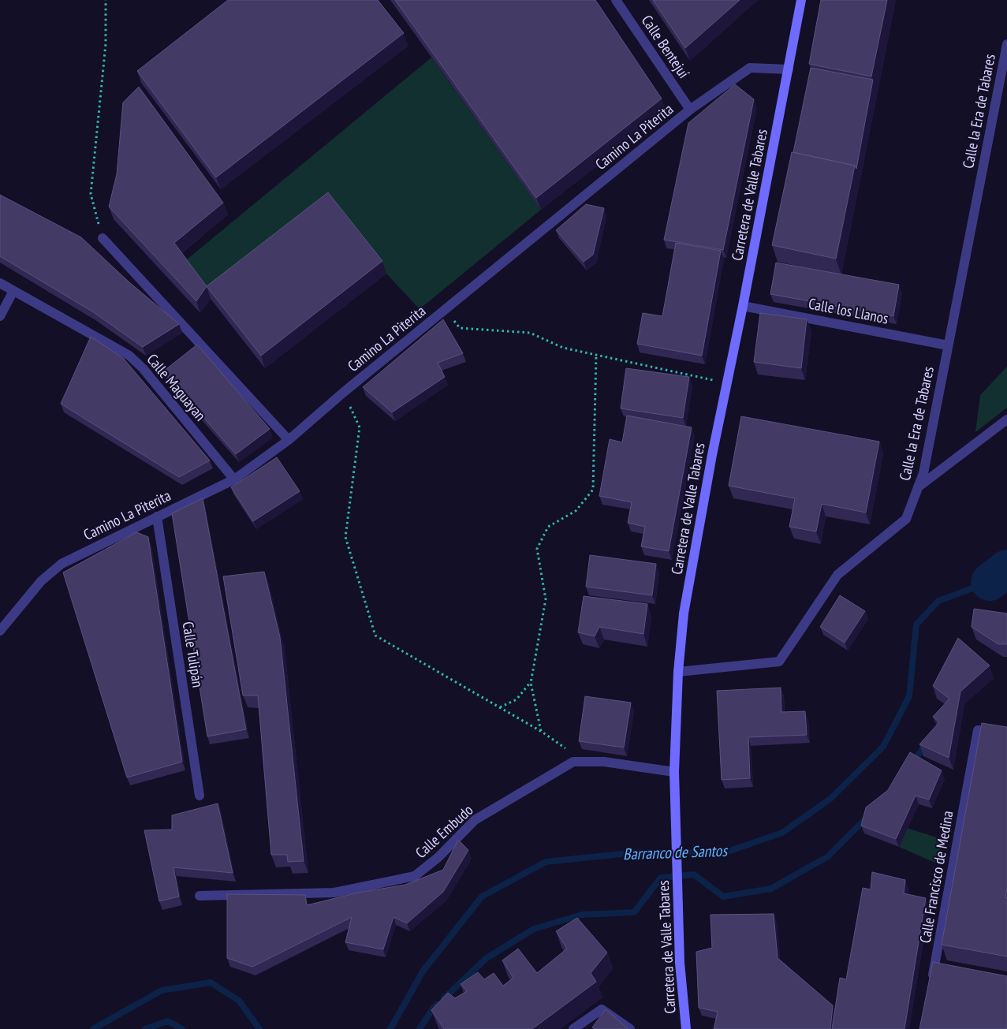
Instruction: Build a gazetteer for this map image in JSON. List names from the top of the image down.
{
  "streets": {
    "main road": ["Carretera de Valle Tabares"],
    "street": [
      "Calle Bentejuí",
      "Calle la Era de Tabares",
      "Camino La Piterita",
      "Calle los Llanos",
      "Calle Maguayan",
      "Calle Tulipán",
      "Calle Embudo",
      "Calle Francisco de Medina"
    ]
  },
  "crossings": [
    ["Calle Bentejuí", "Camino La Piterita"],
    ["Calle la Era de Tabares", "Carretera de Valle Tabares"],
    ["Calle la Era de Tabares", "Calle los Llanos"],
    ["Camino La Piterita", "Carretera de Valle Tabares"],
    ["Camino La Piterita", "Calle Maguayan"],
    ["Camino La Piterita", "Calle Tulipán"],
    ["Carretera de Valle Tabares", "Calle los Llanos"]
  ],
  "water": ["Barranco de Santos"]
}
